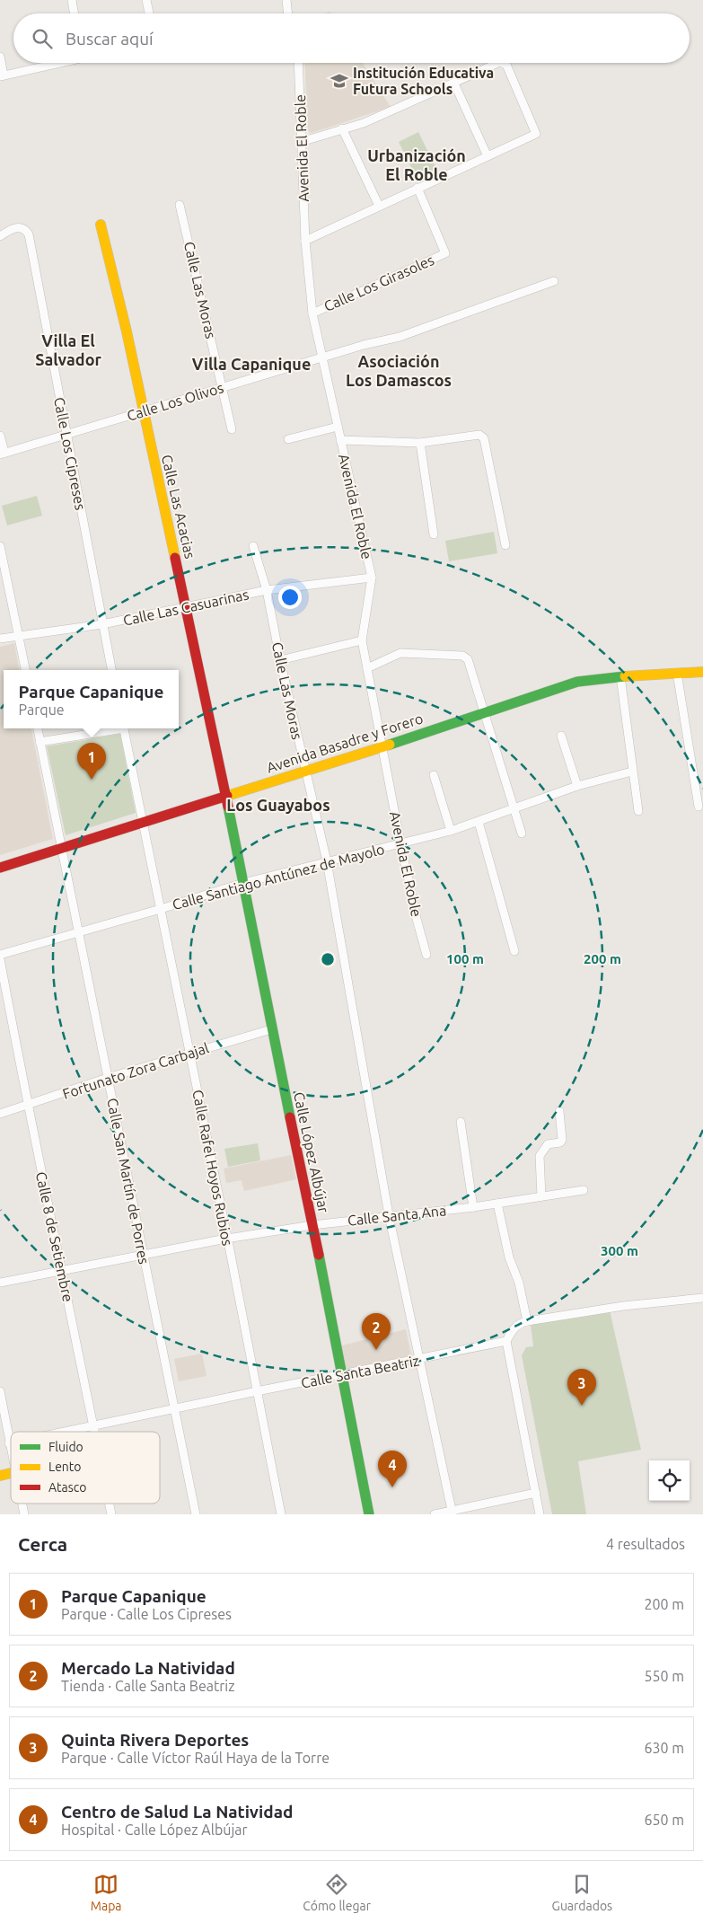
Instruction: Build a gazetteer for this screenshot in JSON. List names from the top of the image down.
{
  "streets": {
    "street": [
      "Avenida El Roble",
      "Calle Los Girasoles",
      "Calle Las Moras",
      "Calle Los Olivos",
      "Calle Los Cipreses",
      "Calle Las Acacias",
      "Calle Las Casuarinas",
      "Avenida Basadre y Forero",
      "Calle Santiago Antúnez de Mayolo",
      "Fortunato Zora Carbajal",
      "Calle López Albújar",
      "Calle Rafel Hoyos Rubios",
      "Calle San Martín de Porres",
      "Calle Santa Ana",
      "Calle 8 de Setiembre",
      "Calle Santa Beatriz"
    ]
  },
  "crossings": [
    ["Avenida El Roble", "Calle Los Girasoles"],
    ["Avenida El Roble", "Calle Los Olivos"],
    ["Avenida El Roble", "Calle Las Casuarinas"],
    ["Avenida El Roble", "Avenida Basadre y Forero"],
    ["Avenida El Roble", "Calle Santiago Antúnez de Mayolo"],
    ["Calle Las Moras", "Calle Los Olivos"],
    ["Calle Las Moras", "Calle Las Casuarinas"],
    ["Calle Las Moras", "Avenida Basadre y Forero"],
    ["Calle Las Moras", "Calle Santiago Antúnez de Mayolo"],
    ["Calle Las Moras", "Calle Santa Ana"],
    ["Calle Las Moras", "Calle Santa Beatriz"],
    ["Calle Los Olivos", "Calle Los Cipreses"],
    ["Calle Los Olivos", "Calle Las Acacias"],
    ["Calle Los Cipreses", "Calle Las Casuarinas"],
    ["Calle Las Acacias", "Calle Las Casuarinas"],
    ["Calle Las Acacias", "Avenida Basadre y Forero"],
    ["Calle Las Acacias", "Calle López Albújar"],
    ["Avenida Basadre y Forero", "Calle López Albújar"],
    ["Avenida Basadre y Forero", "Calle Rafel Hoyos Rubios"],
    ["Avenida Basadre y Forero", "Calle San Martín de Porres"],
    ["Calle Santiago Antúnez de Mayolo", "Calle López Albújar"],
    ["Calle Santiago Antúnez de Mayolo", "Calle Rafel Hoyos Rubios"],
    ["Calle Santiago Antúnez de Mayolo", "Calle San Martín de Porres"],
    ["Fortunato Zora Carbajal", "Calle López Albújar"],
    ["Fortunato Zora Carbajal", "Calle Rafel Hoyos Rubios"],
    ["Fortunato Zora Carbajal", "Calle San Martín de Porres"],
    ["Fortunato Zora Carbajal", "Calle 8 de Setiembre"],
    ["Calle López Albújar", "Calle Santa Ana"],
    ["Calle López Albújar", "Calle Santa Beatriz"],
    ["Calle Rafel Hoyos Rubios", "Calle Santa Ana"],
    ["Calle Rafel Hoyos Rubios", "Calle Santa Beatriz"],
    ["Calle San Martín de Porres", "Calle Santa Ana"],
    ["Calle San Martín de Porres", "Calle Santa Beatriz"],
    ["Calle Santa Ana", "Calle 8 de Setiembre"],
    ["Calle 8 de Setiembre", "Calle Santa Beatriz"]
  ],
  "districts": [
    "Urbanización El Roble",
    "Villa El Salvador",
    "Asociación Los Damascos",
    "Villa Capanique",
    "Los Guayabos"
  ],
  "places": {
    "school or university": ["Institución Educativa Futura Schools"]
  },
  "legend": ["Fluido", "Lento", "Atasco"],
  "page": {
    "search": "Buscar aquí",
    "popup": ["Parque Capanique", "Parque"],
    "pins": [
      "1",
      "2",
      "3",
      "4"
    ],
    "heading": ["Cerca", "4 resultados"],
    "list": [
      {
        "mark": "1",
        "name": "Parque Capanique",
        "note": "Parque · Calle Los Cipreses",
        "value": "200 m"
      },
      {
        "mark": "2",
        "name": "Mercado La Natividad",
        "note": "Tienda · Calle Santa Beatriz",
        "value": "550 m"
      },
      {
        "mark": "3",
        "name": "Quinta Rivera Deportes",
        "note": "Parque · Calle Víctor Raúl Haya de la Torre",
        "value": "630 m"
      },
      {
        "mark": "4",
        "name": "Centro de Salud La Natividad",
        "note": "Hospital · Calle López Albújar",
        "value": "650 m"
      }
    ],
    "nav": ["Mapa", "Cómo llegar", "Guardados"]
  },
  "rings": ["100 m", "200 m", "300 m"]
}
